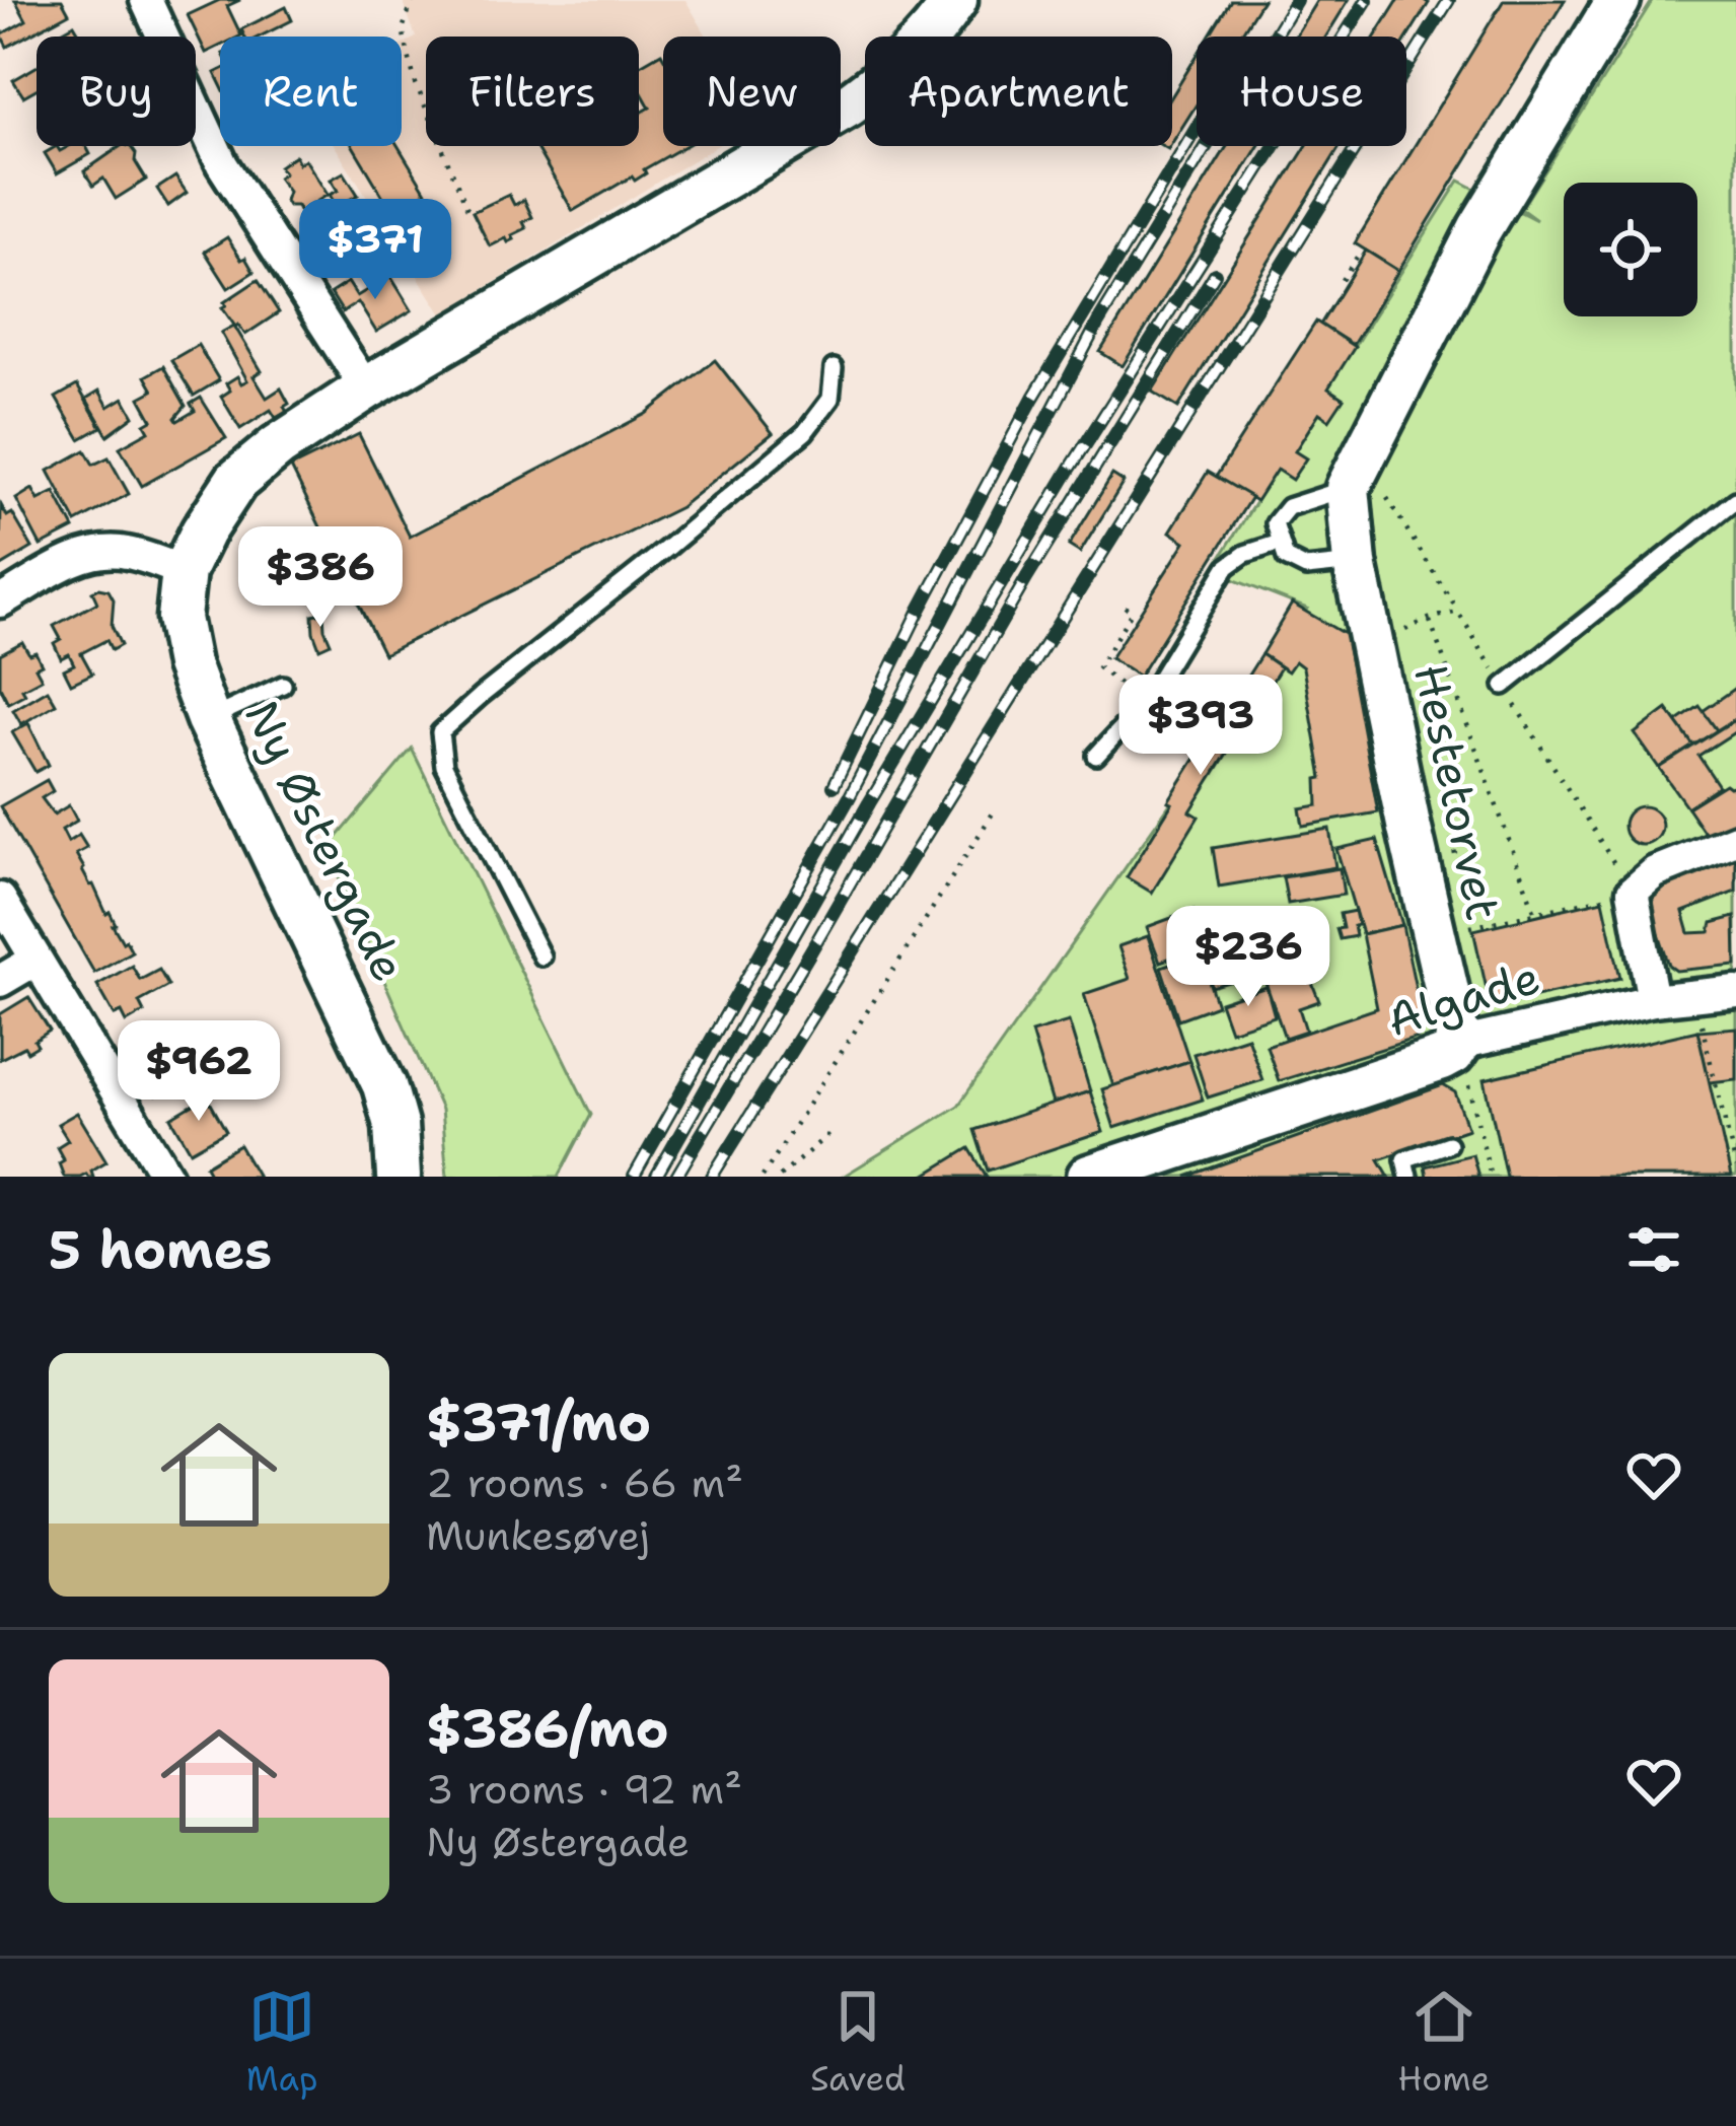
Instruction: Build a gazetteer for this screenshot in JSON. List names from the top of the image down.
{
  "streets": {
    "main road": ["Hestetorvet", "Ny Østergade", "Algade"]
  },
  "crossings": [
    ["Hestetorvet", "Algade"]
  ],
  "page": {
    "chip": [
      "Buy",
      "Rent",
      "Filters",
      "New",
      "Apartment",
      "House"
    ],
    "price": [
      "$371",
      "$386",
      "$393",
      "$236",
      "$962"
    ],
    "heading": "5 homes",
    "list": [
      {
        "name": "$371/mo",
        "note": "2 rooms · 66 m² · Munkesøvej"
      },
      {
        "name": "$386/mo",
        "note": "3 rooms · 92 m² · Ny Østergade"
      }
    ],
    "tabs": ["Map", "Saved", "Home"]
  }
}
